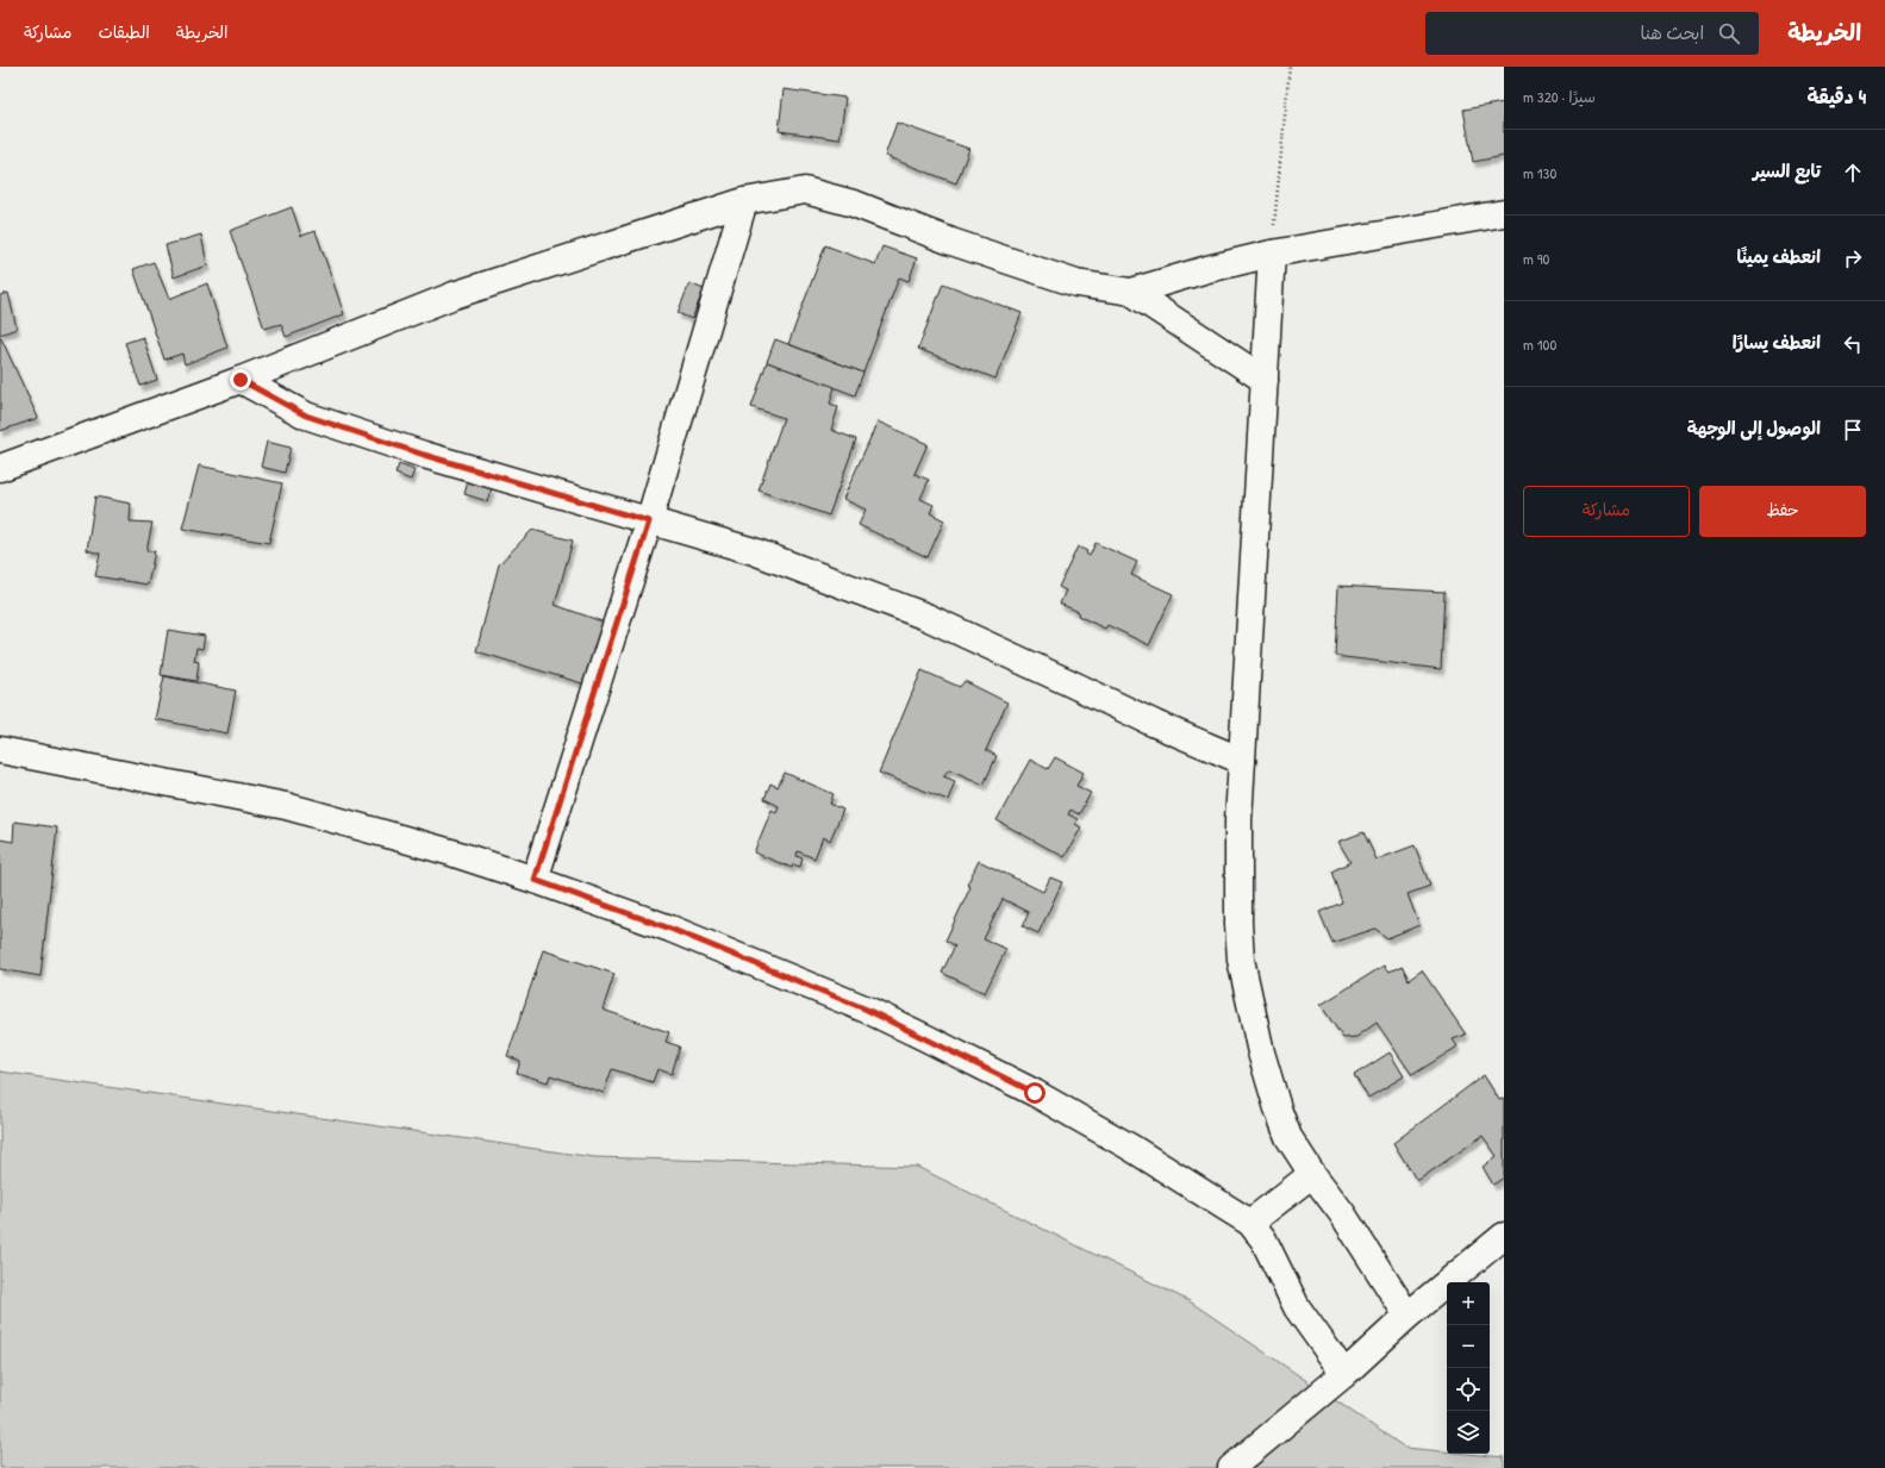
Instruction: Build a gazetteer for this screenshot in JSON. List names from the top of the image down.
{
  "page": {
    "header": "الخريطة",
    "search": "ابحث هنا",
    "nav": ["الخريطة", "الطبقات", "مشاركة"],
    "heading": ["4 دقيقة", "سيرًا · 320 m"],
    "list": [
      ["تابع السير", "130 m"],
      ["انعطف يمينًا", "90 m"],
      ["انعطف يسارًا", "100 m"],
      "الوصول إلى الوجهة"
    ],
    "buttons": ["حفظ", "مشاركة"],
    "map_buttons": ["+", "−"]
  }
}
